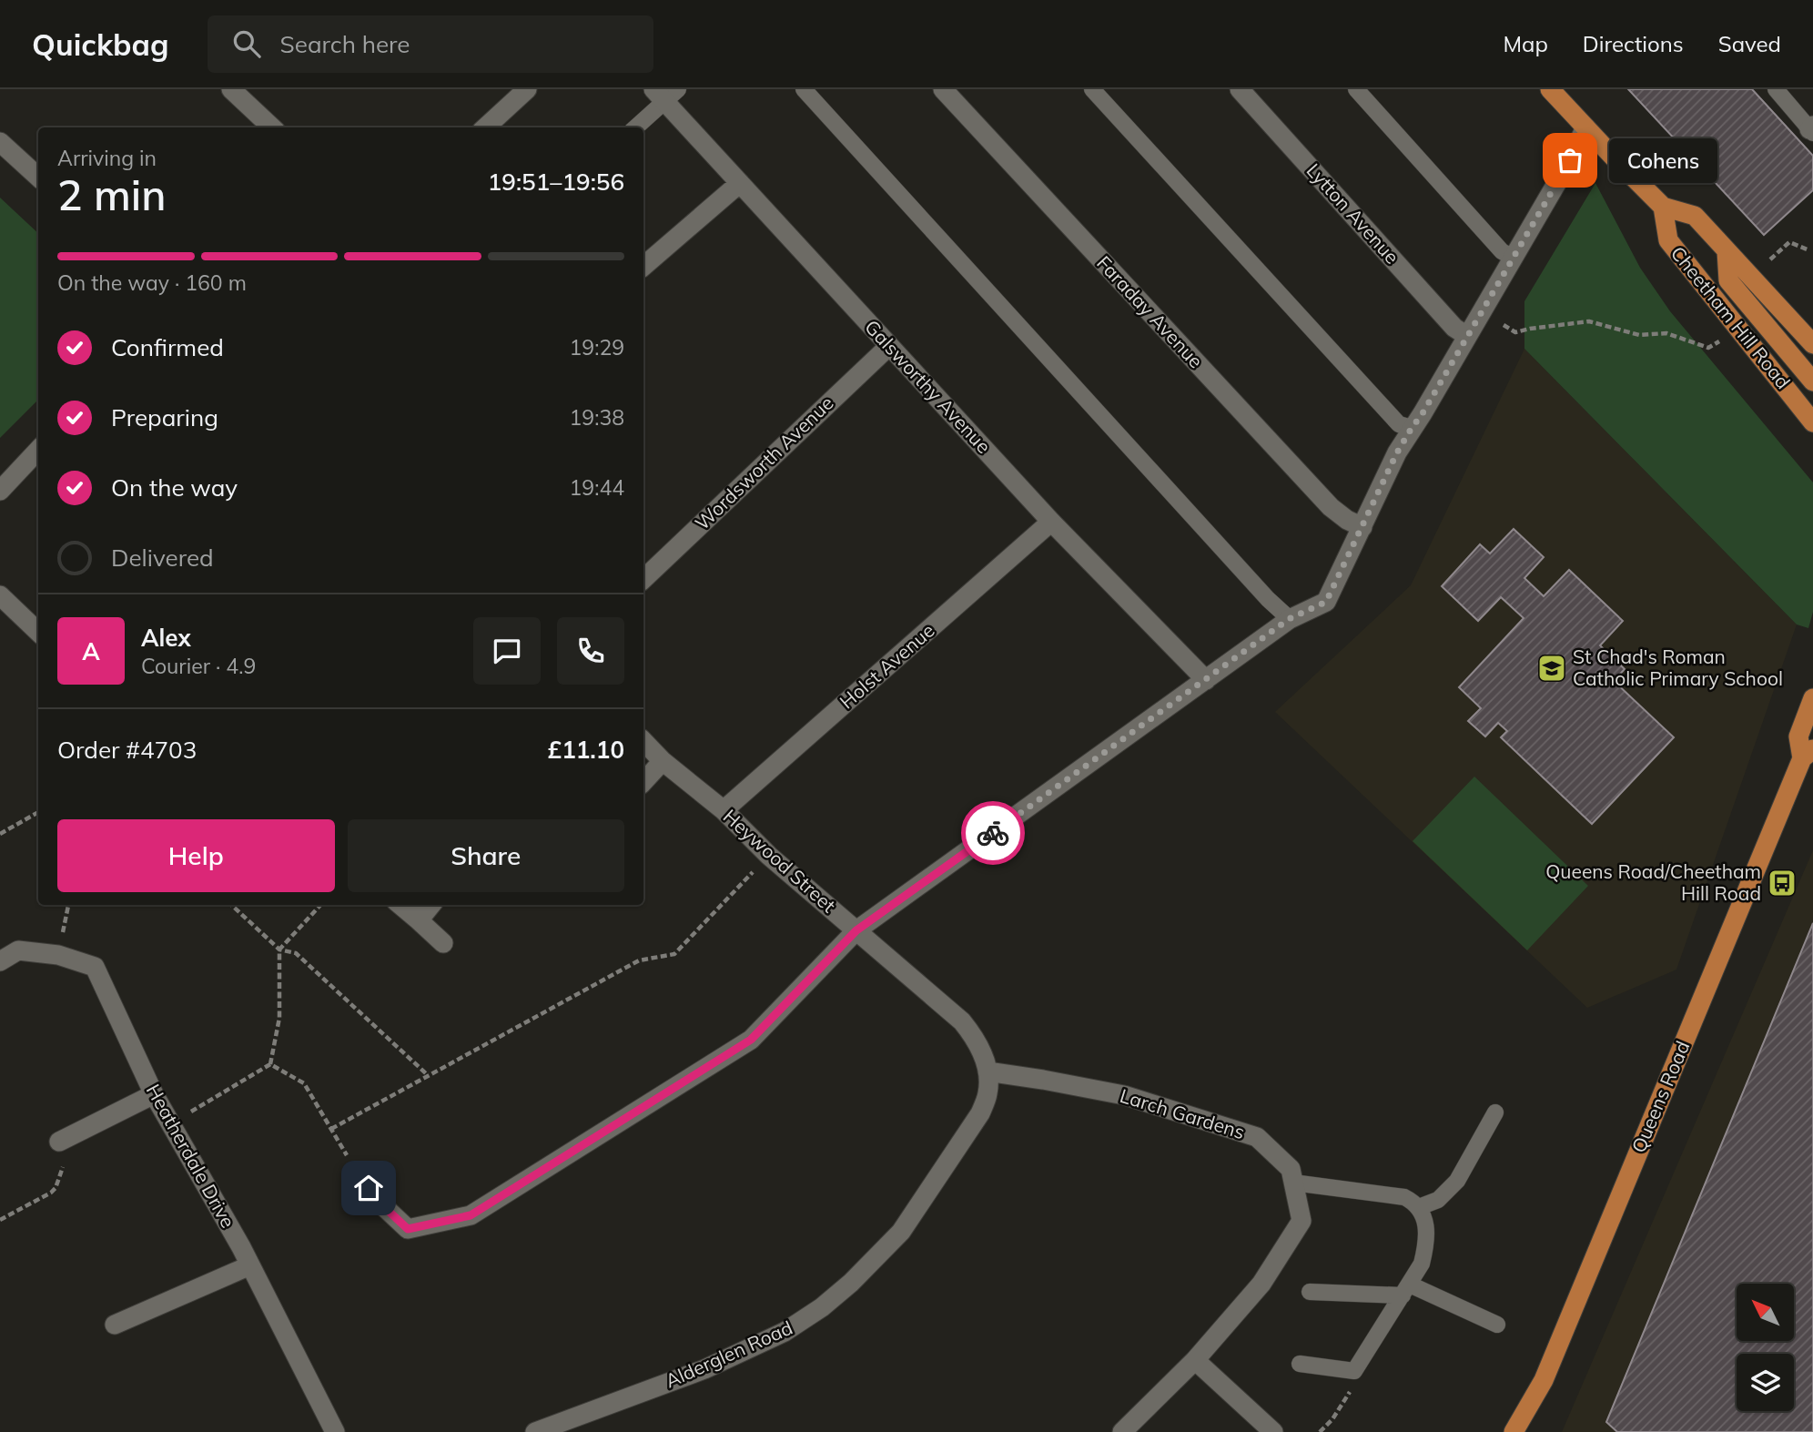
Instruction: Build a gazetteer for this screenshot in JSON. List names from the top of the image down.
{
  "streets": {
    "highway": ["Cheetham Hill Road", "Queens Road"],
    "street": [
      "Lytton Avenue",
      "Faraday Avenue",
      "Galsworthy Avenue",
      "Wordsworth Avenue",
      "Holst Avenue",
      "Heywood Street",
      "Larch Gardens",
      "Heatherdale Drive",
      "Alderglen Road"
    ]
  },
  "crossings": [
    ["Galsworthy Avenue", "Wordsworth Avenue"],
    ["Galsworthy Avenue", "Holst Avenue"],
    ["Holst Avenue", "Heywood Street"],
    ["Heywood Street", "Larch Gardens"],
    ["Heywood Street", "Alderglen Road"],
    ["Larch Gardens", "Alderglen Road"]
  ],
  "places": {
    "other": ["Cohens"],
    "school or university": ["St Chad's Roman Catholic Primary School"],
    "bus stop": ["Queens Road/Cheetham Hill Road"]
  },
  "north": "top left",
  "page": {
    "header": "Quickbag",
    "search": "Search here",
    "nav": ["Map", "Directions", "Saved"],
    "heading": ["2 min", "Arriving in", "19:51–19:56"],
    "panel": [
      "Alex",
      "Courier · 4.9",
      "Order #4703",
      "£11.10"
    ],
    "bubble": "Cohens",
    "bar": "On the way · 160 m",
    "list": [
      ["Confirmed", "19:29"],
      ["Preparing", "19:38"],
      ["On the way", "19:44"],
      "Delivered"
    ],
    "round": "A",
    "buttons": ["Help", "Share"]
  }
}
